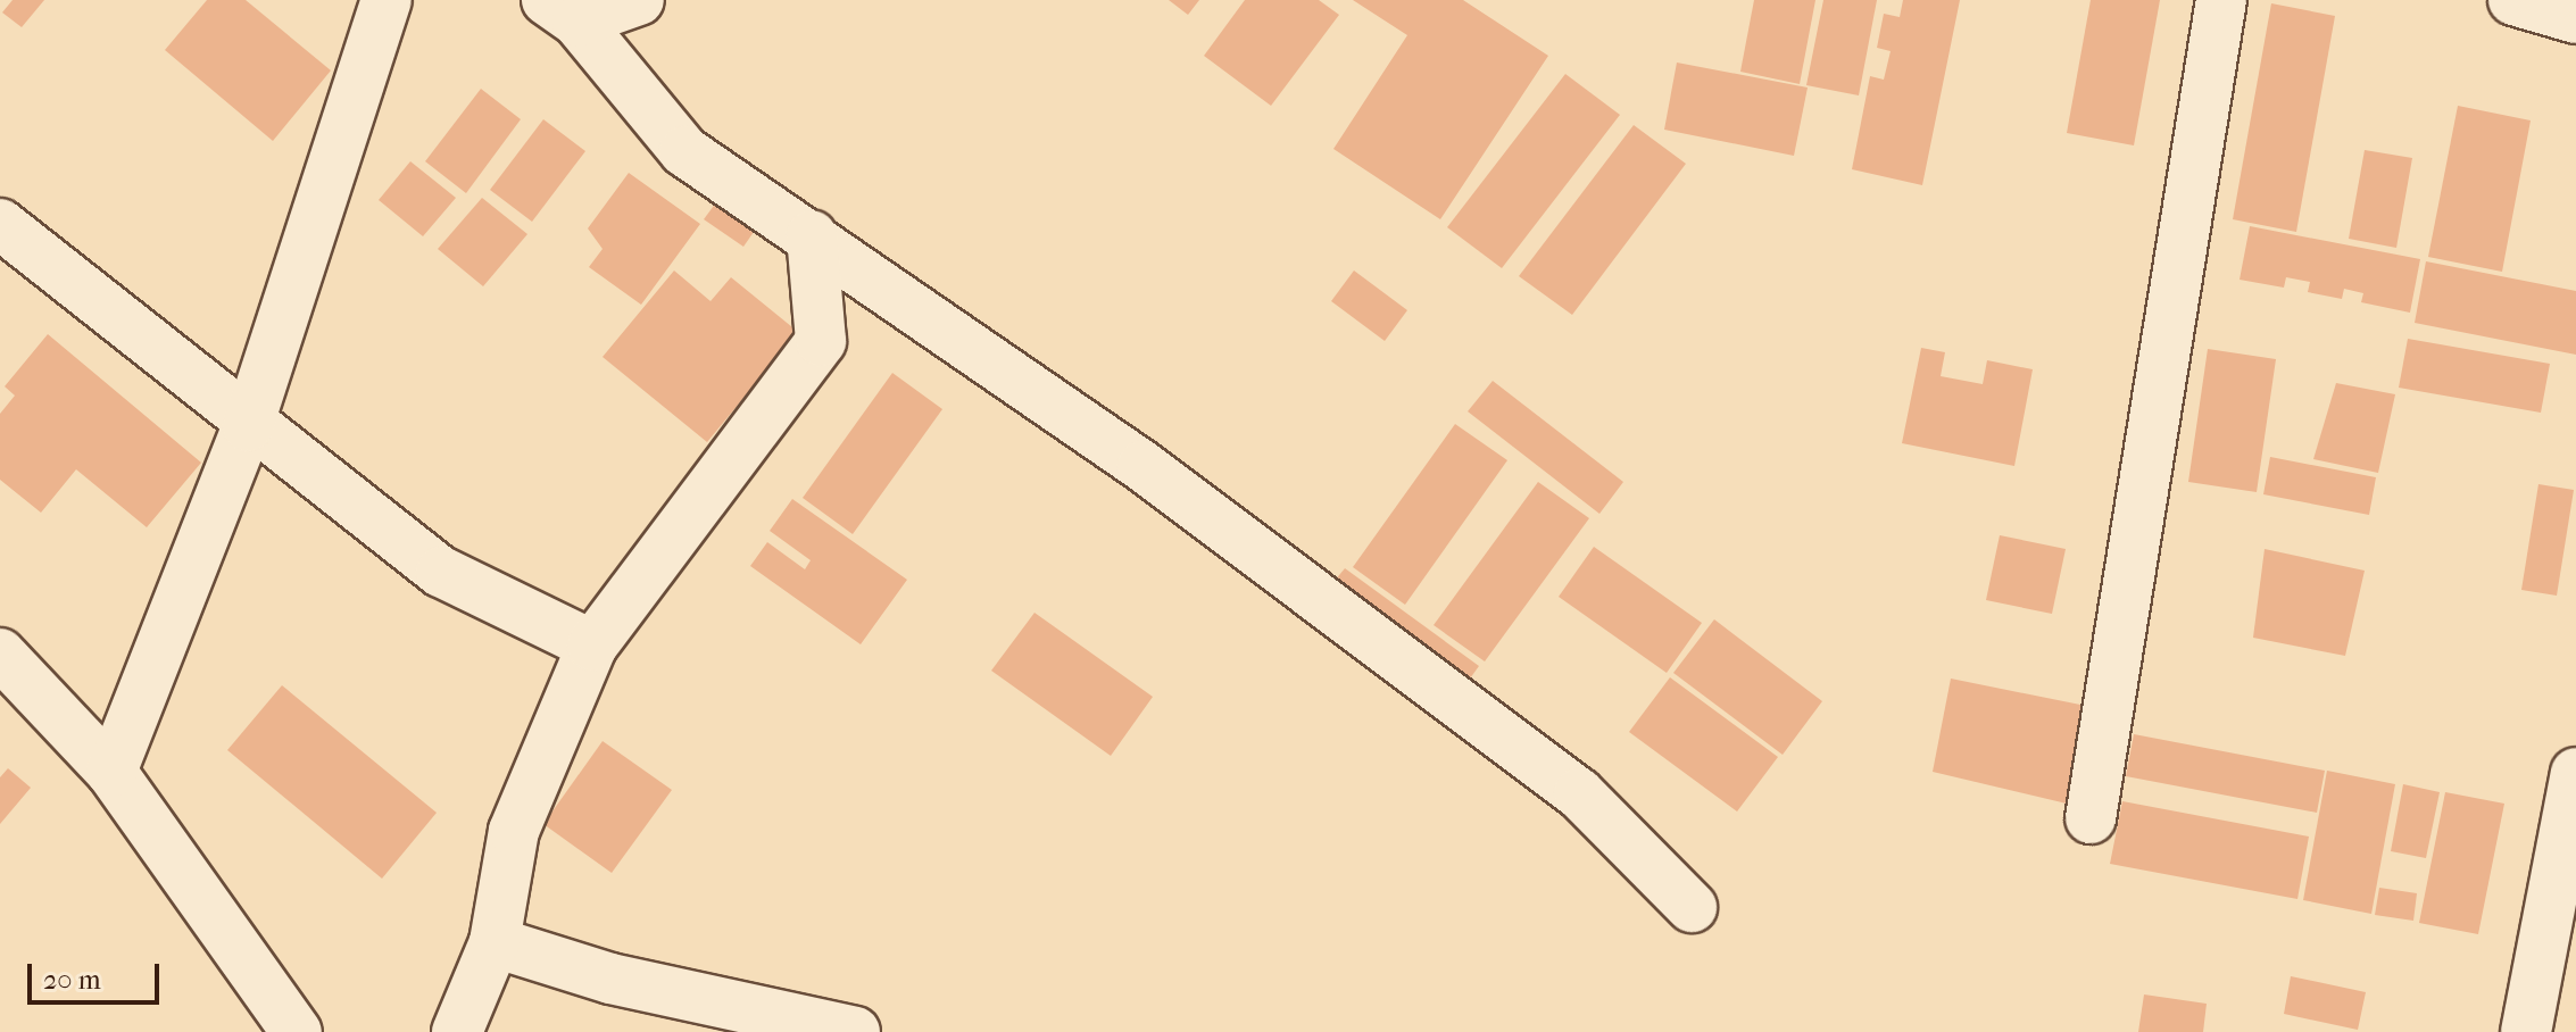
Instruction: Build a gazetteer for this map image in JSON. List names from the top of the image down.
{
  "scale_bar": "20 m"
}
